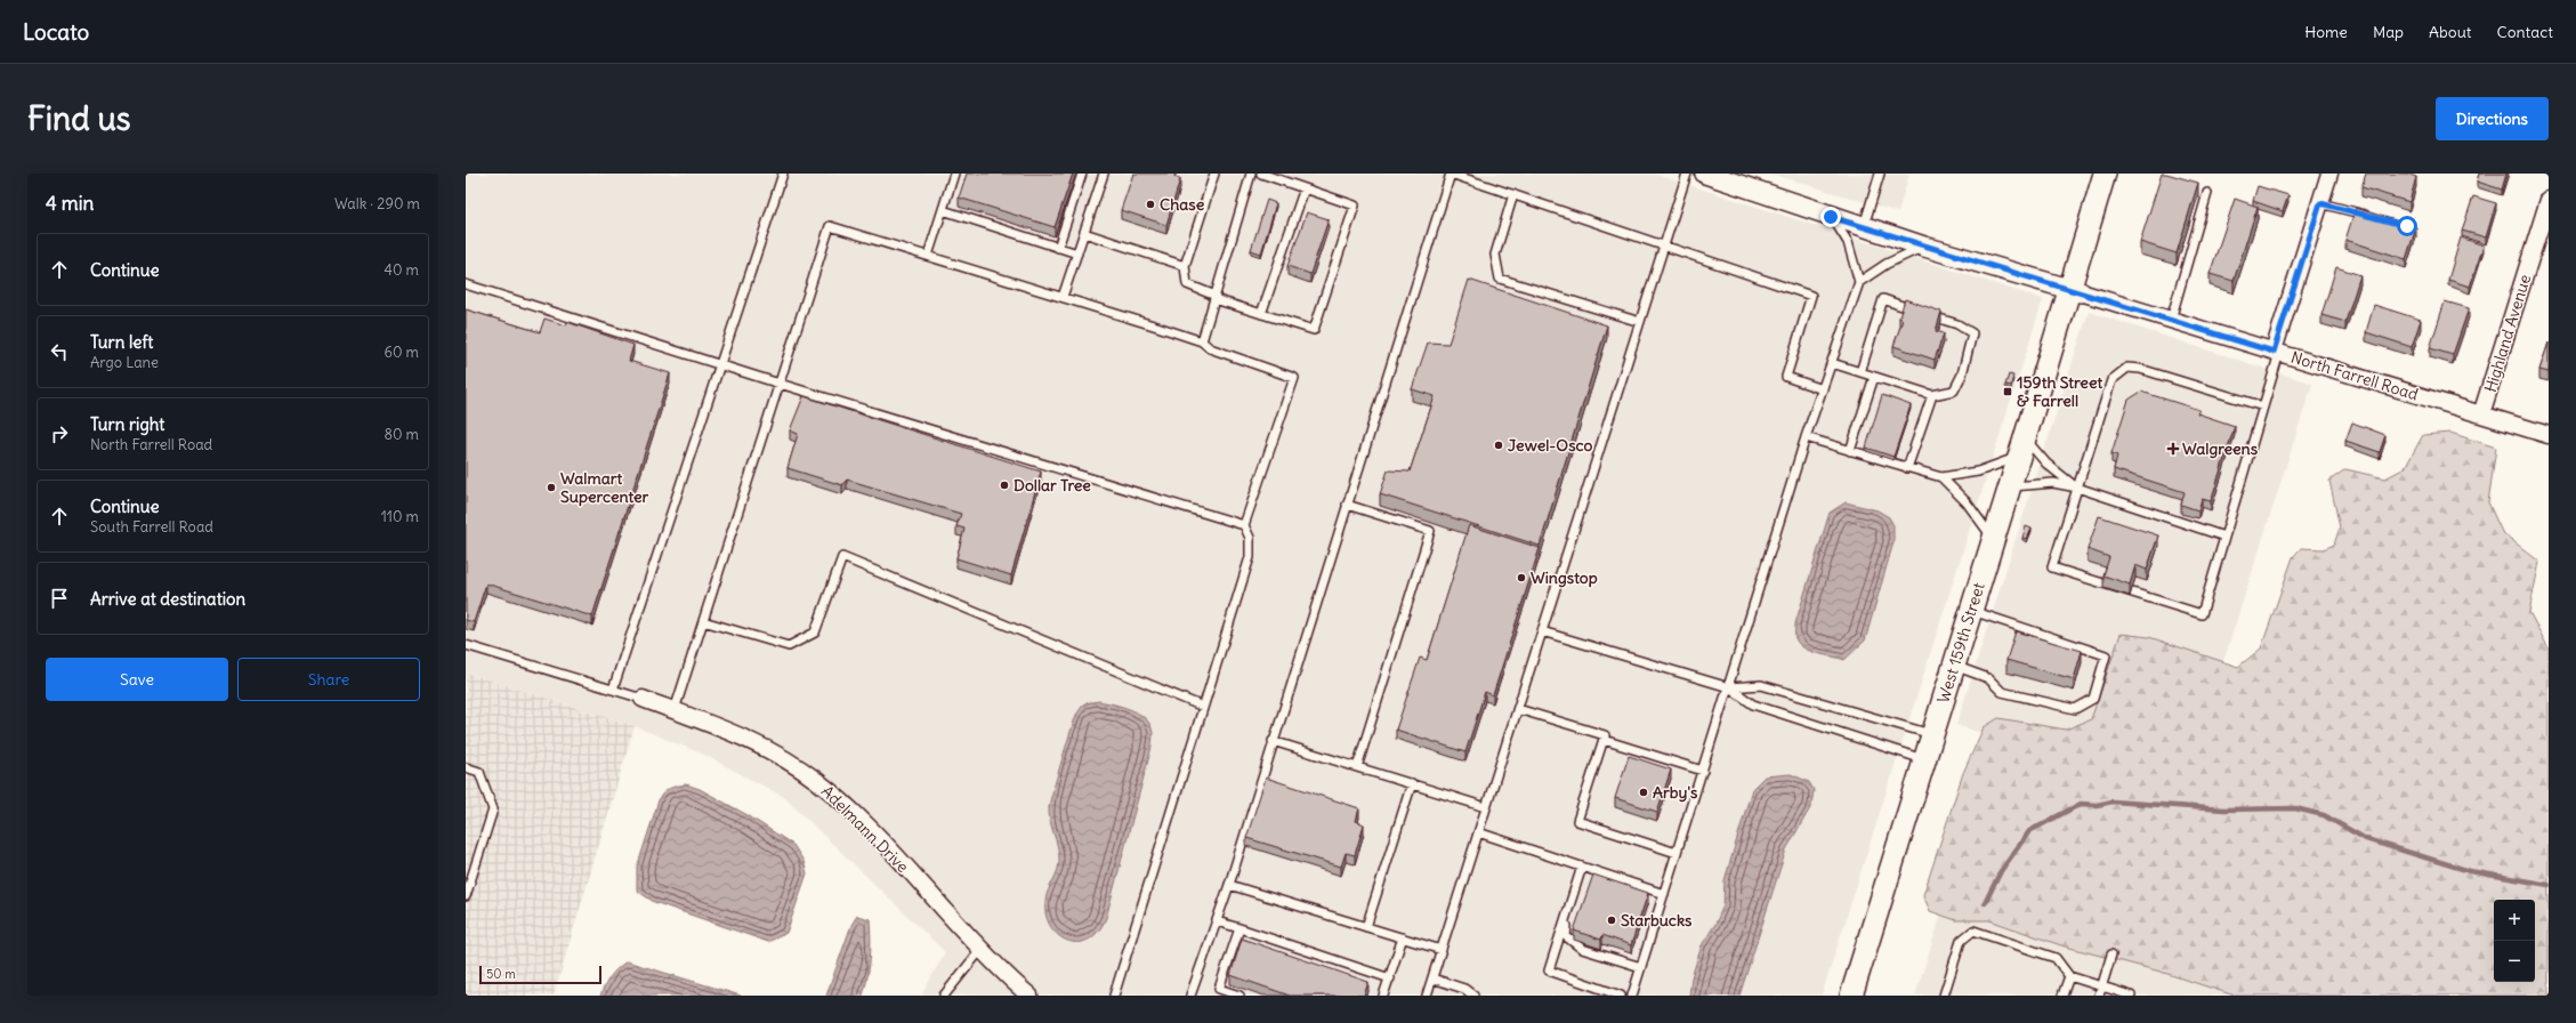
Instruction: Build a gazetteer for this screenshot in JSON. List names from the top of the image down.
{
  "streets": {
    "main road": ["West 159th Street"],
    "street": ["Highland Avenue", "North Farrell Road", "Adelmann Drive"]
  },
  "crossings": [
    ["Highland Avenue", "North Farrell Road"],
    ["North Farrell Road", "West 159th Street"]
  ],
  "places": {
    "other": [
      "Chase",
      "Jewel-Osco",
      "Dollar Tree",
      "Walmart Supercenter",
      "Wingstop",
      "Arby's",
      "Starbucks"
    ],
    "transit": ["159th Street & Farrell"],
    "health": ["Walgreens"]
  },
  "scale_bar": "50 m",
  "page": {
    "header": "Locato",
    "nav": [
      "Home",
      "Map",
      "About",
      "Contact"
    ],
    "buttons": [
      "Directions",
      ["Save", "Share"]
    ],
    "title": "Find us",
    "heading": ["4 min", "Walk · 290 m"],
    "list": [
      ["Continue", "40 m"],
      ["Turn left", "Argo Lane", "60 m"],
      ["Turn right", "North Farrell Road", "80 m"],
      ["Continue", "South Farrell Road", "110 m"],
      "Arrive at destination"
    ],
    "map_buttons": ["+", "−"],
    "scale": "50 m"
  }
}
